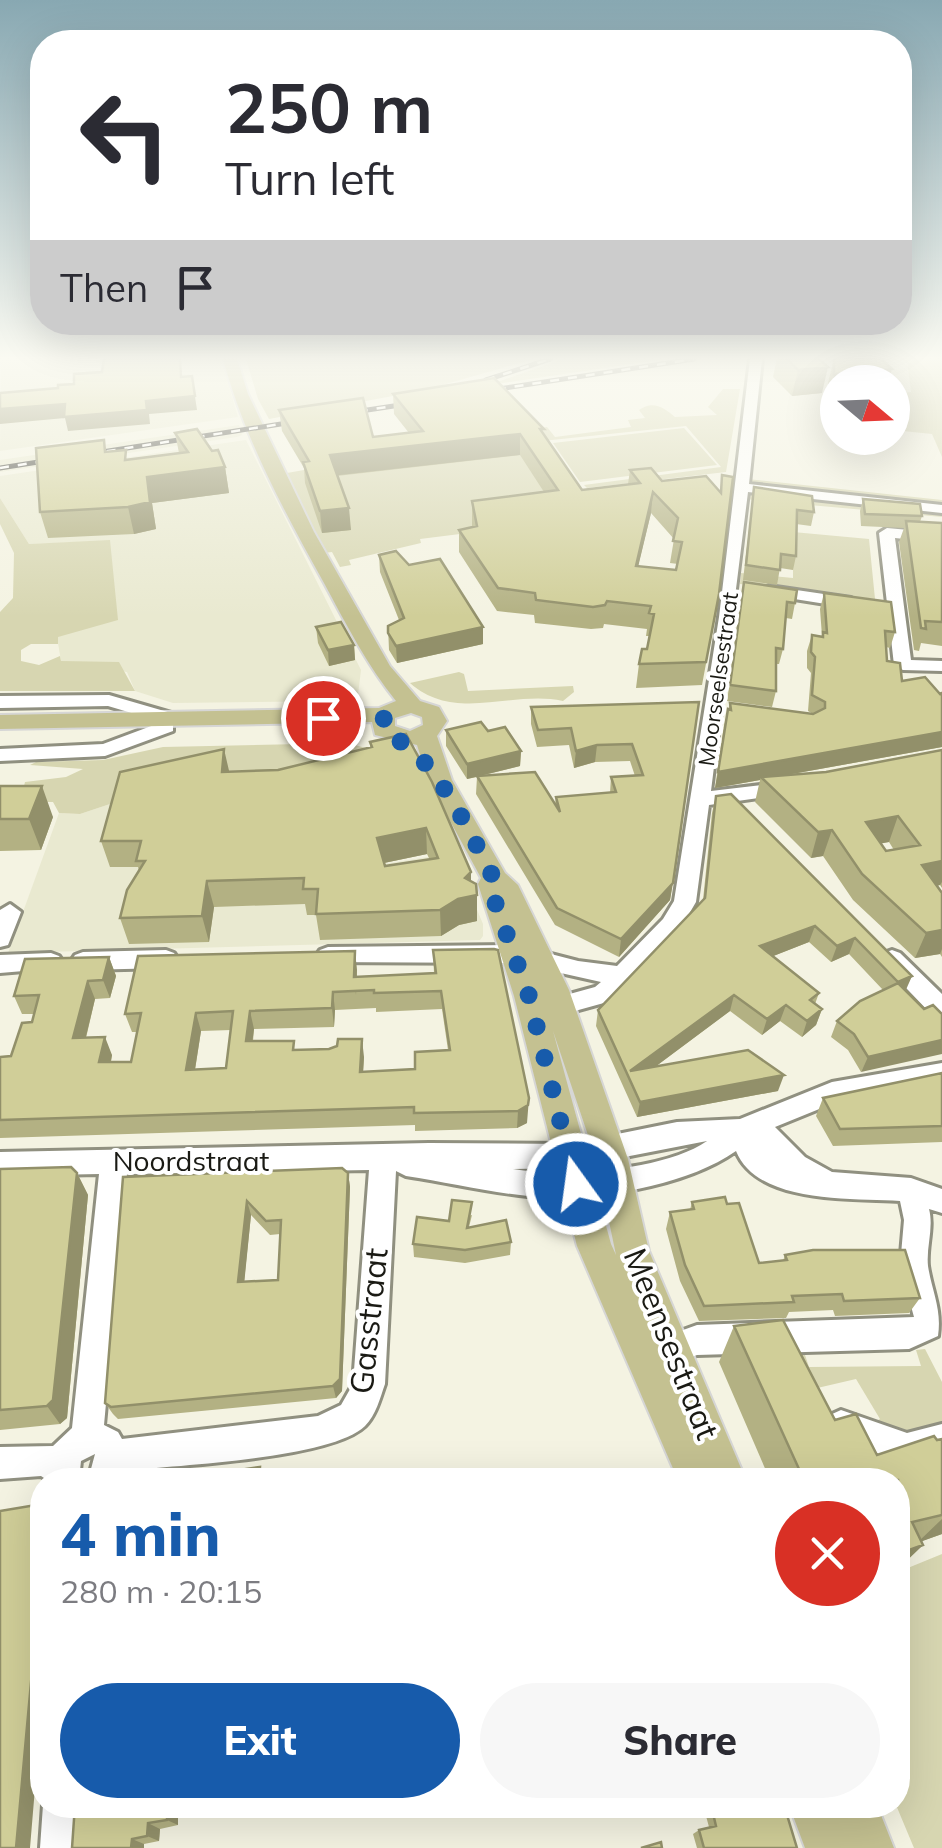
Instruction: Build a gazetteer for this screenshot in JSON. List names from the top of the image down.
{
  "streets": {
    "main road": ["Meensestraat"],
    "street": ["Moorseelsestraat", "Noordstraat", "Gasstraat"]
  },
  "crossings": [
    ["Moorseelsestraat", "Meensestraat"],
    ["Noordstraat", "Gasstraat"],
    ["Noordstraat", "Meensestraat"]
  ],
  "north": "right",
  "page": {
    "turn": ["250 m", "Turn left"],
    "then": "Then",
    "heading": ["4 min", "280 m · 20:15"],
    "buttons": ["Exit", "Share"]
  }
}
